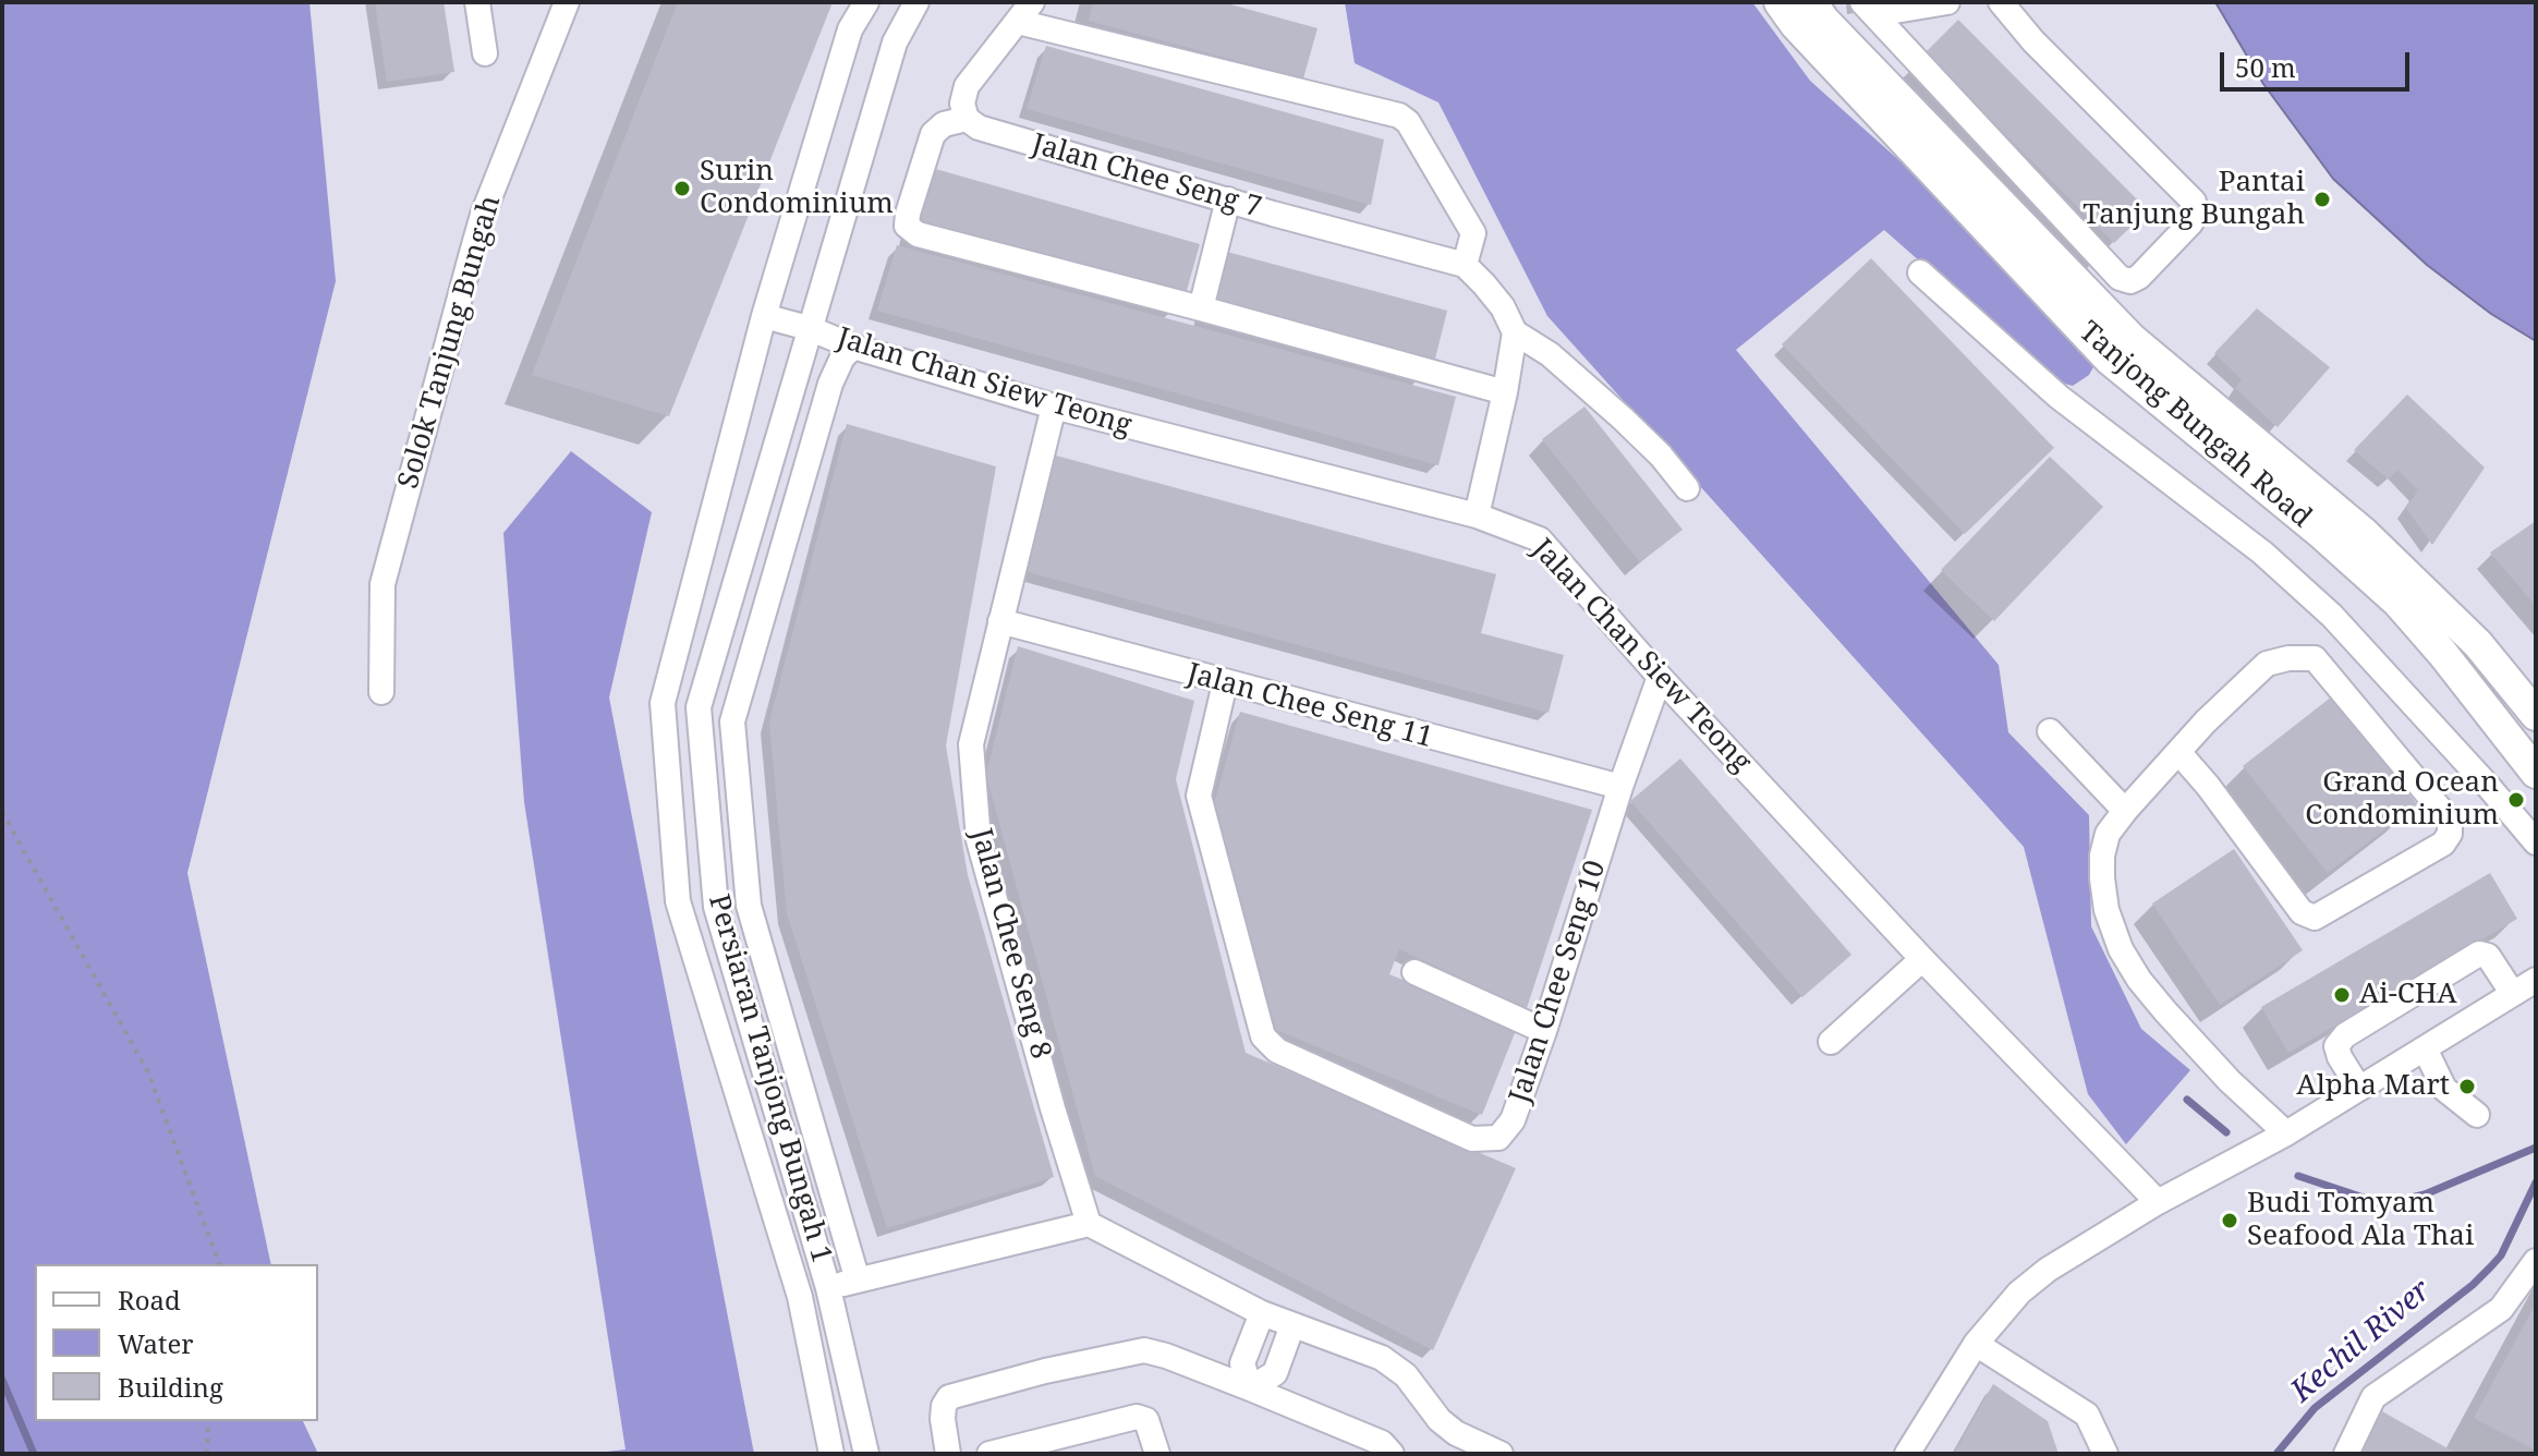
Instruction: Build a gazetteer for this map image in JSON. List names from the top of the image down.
{
  "streets": {
    "main road": ["Tanjong Bungah Road"],
    "street": [
      "Jalan Chee Seng 7",
      "Solok Tanjung Bungah",
      "Jalan Chan Siew Teong",
      "Jalan Chee Seng 11",
      "Jalan Chee Seng 8",
      "Jalan Chee Seng 10",
      "Persiaran Tanjong Bungah 1"
    ]
  },
  "crossings": [
    ["Jalan Chan Siew Teong", "Jalan Chee Seng 8"],
    ["Jalan Chan Siew Teong", "Jalan Chee Seng 10"],
    ["Jalan Chan Siew Teong", "Persiaran Tanjong Bungah 1"],
    ["Jalan Chee Seng 11", "Jalan Chee Seng 8"],
    ["Jalan Chee Seng 11", "Jalan Chee Seng 10"]
  ],
  "water": ["Kechil River"],
  "places": [
    "Surin Condominium",
    "Pantai Tanjung Bungah",
    "Grand Ocean Condominium",
    "Ai-CHA",
    "Alpha Mart",
    "Budi Tomyam Seafood Ala Thai"
  ],
  "legend": ["Road", "Water", "Building"],
  "scale_bar": "50 m"
}
